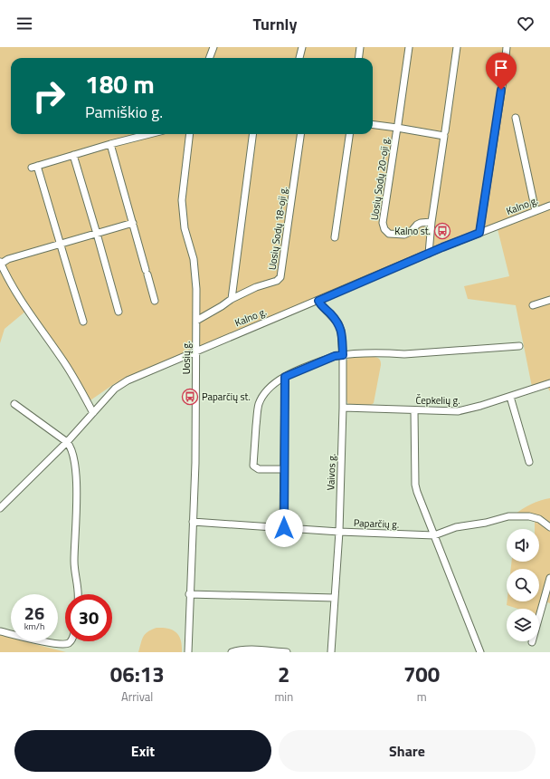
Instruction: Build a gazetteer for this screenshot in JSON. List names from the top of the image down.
{
  "streets": {
    "street": [
      "Uosių Sodų 20-oji g.",
      "Kalno g.",
      "Uosių Sodų 18-oji g.",
      "Uosių g.",
      "Čepkelių g.",
      "Vaivos g.",
      "Paparčių g."
    ]
  },
  "crossings": [
    ["Kalno g.", "Uosių g."],
    ["Kalno g.", "Vaivos g."],
    ["Uosių Sodų 18-oji g.", "Uosių g."],
    ["Uosių g.", "Paparčių g."],
    ["Čepkelių g.", "Vaivos g."],
    ["Vaivos g.", "Paparčių g."]
  ],
  "places": {
    "bus stop": ["Kalno st.", "Paparčių st."]
  },
  "page": {
    "header": "Turnly",
    "turn": ["180 m", "Pamiškio g."],
    "speed": "26 km/h",
    "limit": "30",
    "eta": [
      "06:13",
      "Arrival",
      "2",
      "min",
      "700",
      "m"
    ],
    "buttons": ["Exit", "Share"]
  }
}
